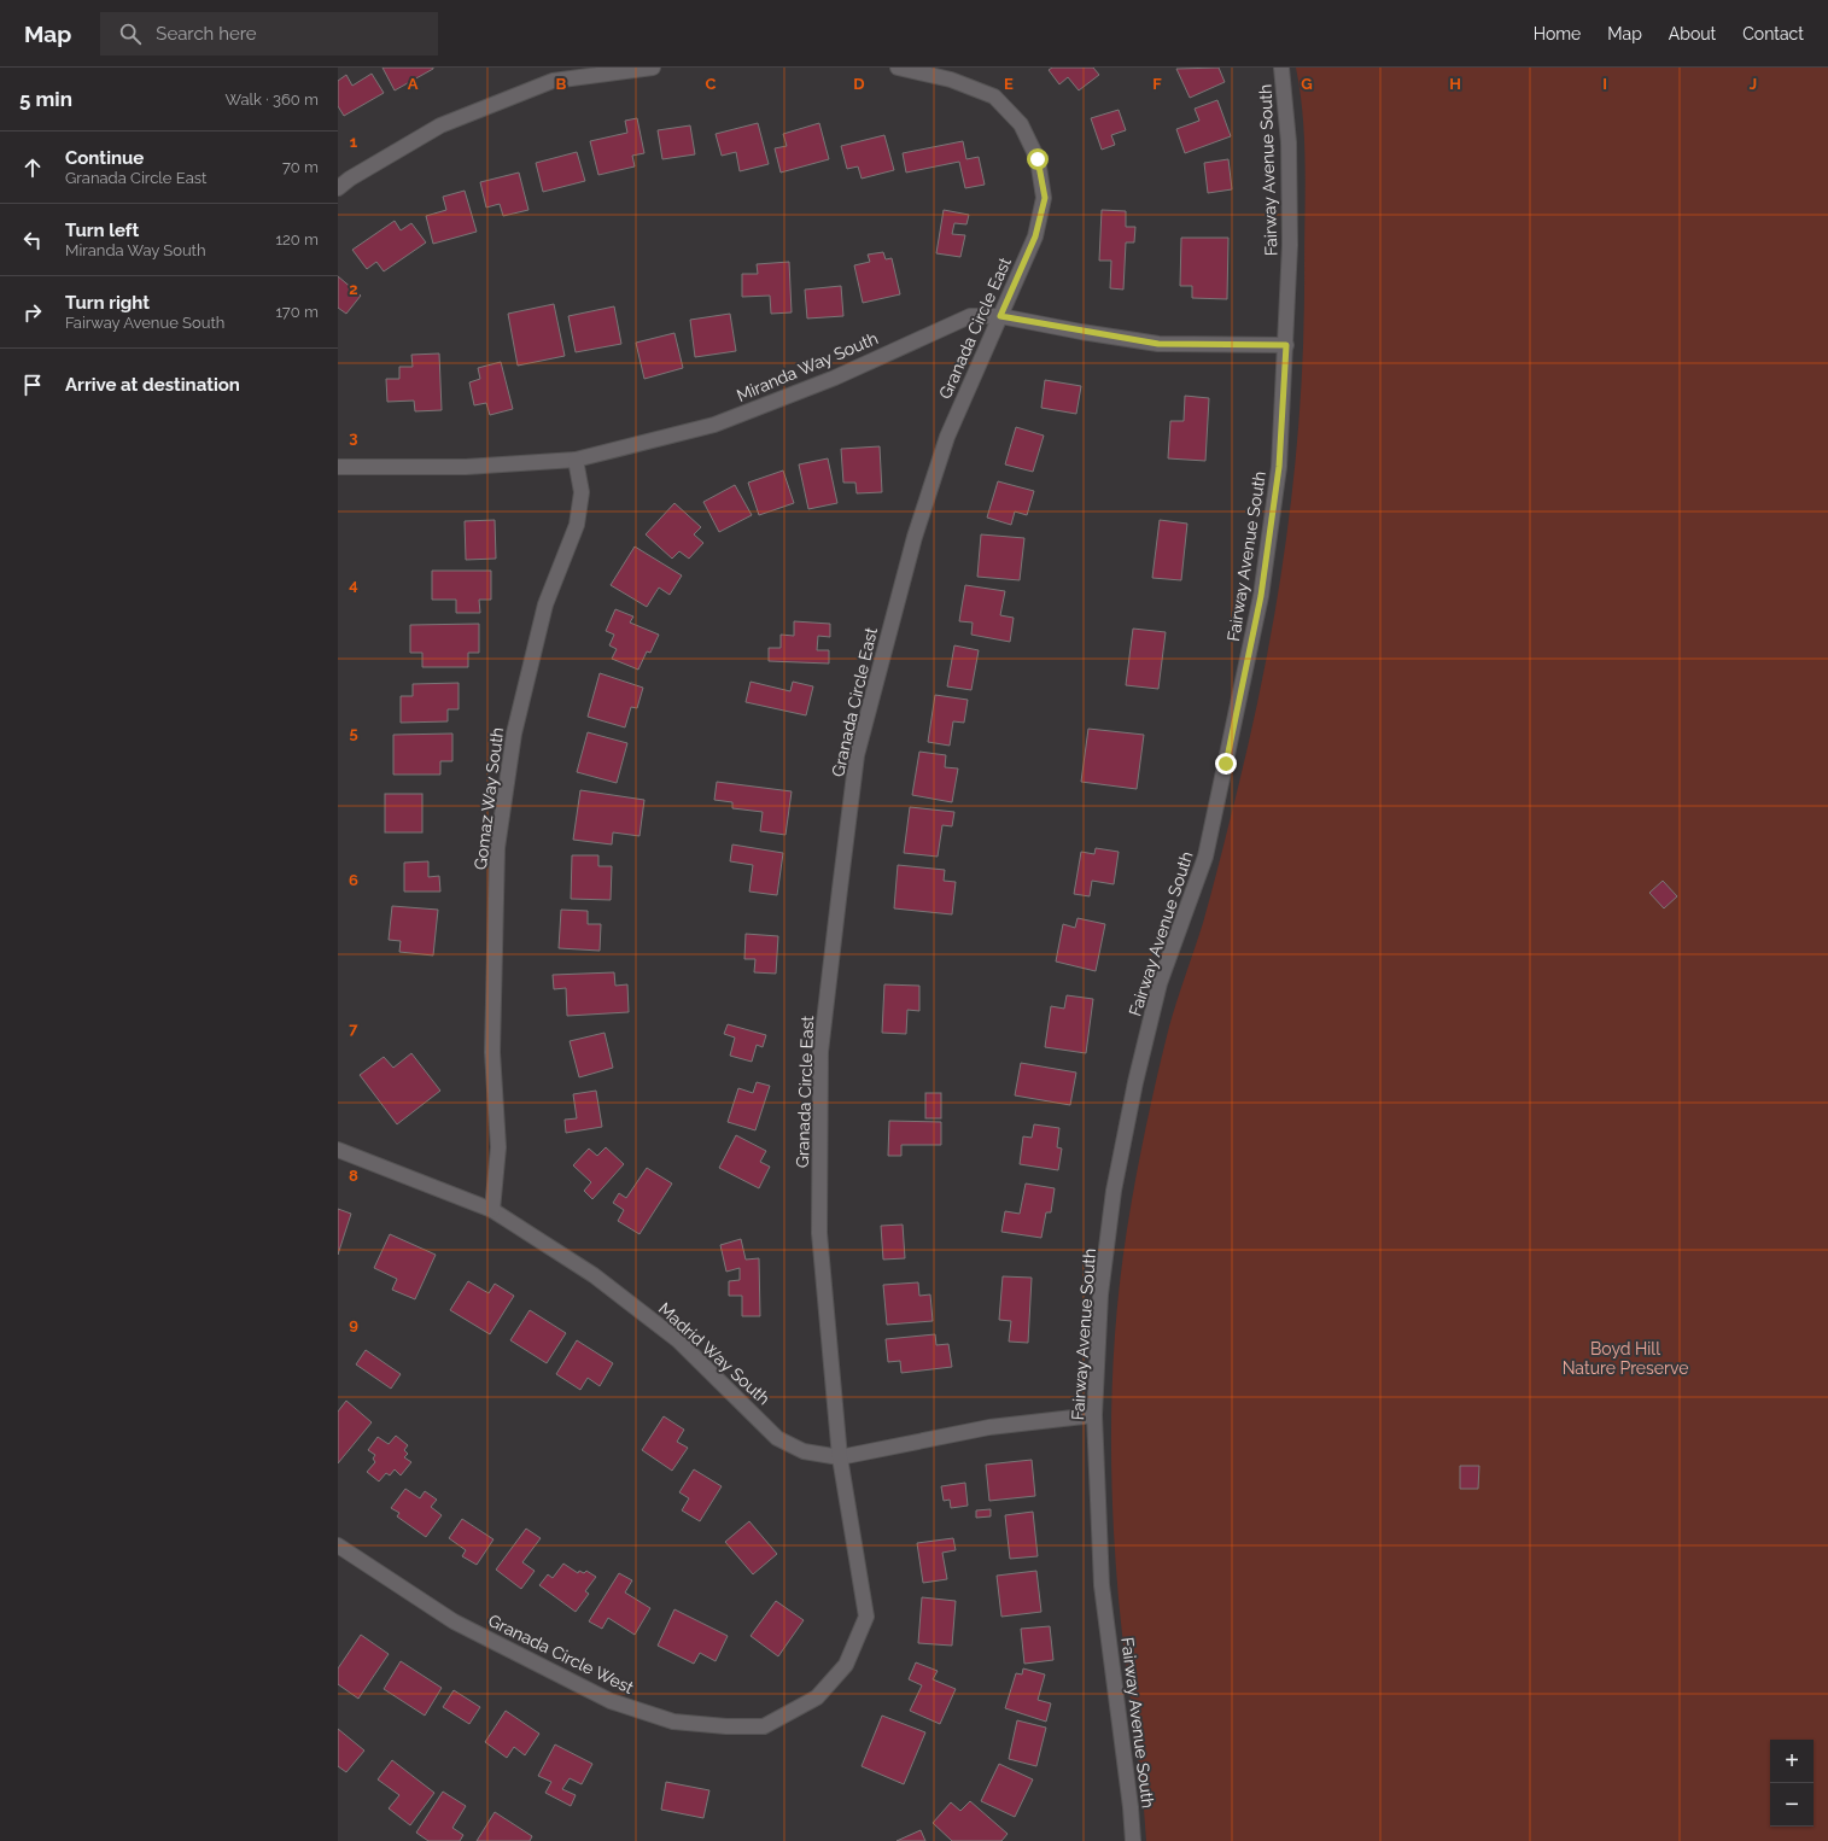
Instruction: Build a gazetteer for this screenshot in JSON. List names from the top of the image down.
{
  "streets": {
    "street": [
      "Fairway Avenue South",
      "Granada Circle East",
      "Miranda Way South",
      "Gomaz Way South",
      "Madrid Way South",
      "Granada Circle West"
    ]
  },
  "crossings": [
    ["Fairway Avenue South", "Miranda Way South"],
    ["Fairway Avenue South", "Madrid Way South"],
    ["Granada Circle East", "Miranda Way South"],
    ["Granada Circle East", "Madrid Way South"],
    ["Granada Circle East", "Granada Circle West"],
    ["Miranda Way South", "Gomaz Way South"],
    ["Gomaz Way South", "Madrid Way South"],
    ["Madrid Way South", "Granada Circle West"]
  ],
  "parks": ["Boyd Hill Nature Preserve"],
  "page": {
    "header": "Map",
    "search": "Search here",
    "nav": [
      "Home",
      "Map",
      "About",
      "Contact"
    ],
    "heading": ["5 min", "Walk · 360 m"],
    "list": [
      ["Continue", "Granada Circle East", "70 m"],
      ["Turn left", "Miranda Way South", "120 m"],
      ["Turn right", "Fairway Avenue South", "170 m"],
      "Arrive at destination"
    ],
    "map_buttons": ["+", "−"]
  },
  "grid": {
    "columns": [
      "A",
      "B",
      "C",
      "D",
      "E",
      "F",
      "G",
      "H",
      "I",
      "J"
    ],
    "rows": [
      "1",
      "2",
      "3",
      "4",
      "5",
      "6",
      "7",
      "8",
      "9"
    ]
  }
}
